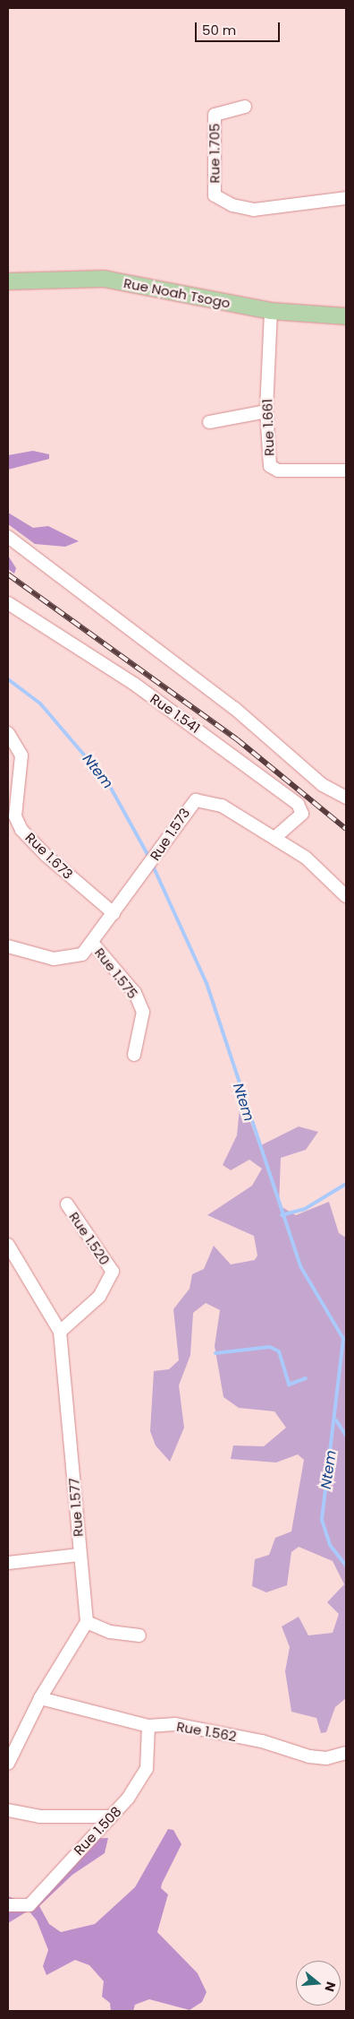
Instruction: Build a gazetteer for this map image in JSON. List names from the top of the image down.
{
  "streets": {
    "main road": ["Rue Noah Tsogo"],
    "street": [
      "Rue 1.705",
      "Rue 1.661",
      "Rue 1.541",
      "Rue 1.573",
      "Rue 1.673",
      "Rue 1.575",
      "Rue 1.520",
      "Rue 1.577",
      "Rue 1.562",
      "Rue 1.508"
    ]
  },
  "crossings": [
    ["Rue Noah Tsogo", "Rue 1.661"],
    ["Rue 1.541", "Rue 1.573"],
    ["Rue 1.573", "Rue 1.673"],
    ["Rue 1.573", "Rue 1.575"],
    ["Rue 1.520", "Rue 1.577"],
    ["Rue 1.562", "Rue 1.508"]
  ],
  "water": ["Ntem"],
  "scale_bar": "50 m",
  "north": "right"
}
